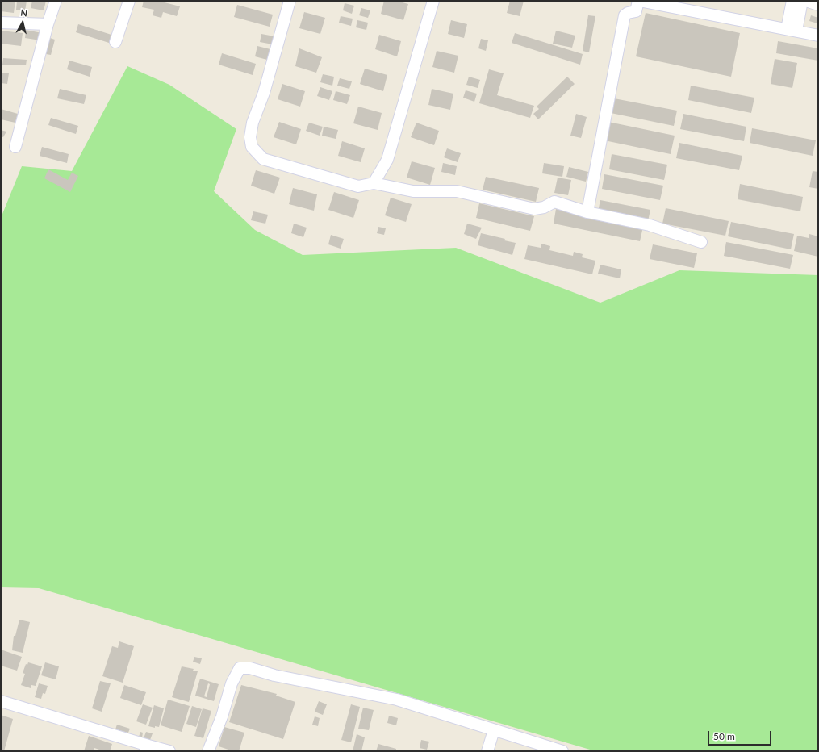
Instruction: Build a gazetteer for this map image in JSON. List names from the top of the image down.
{
  "scale_bar": "50 m",
  "north": "top"
}
